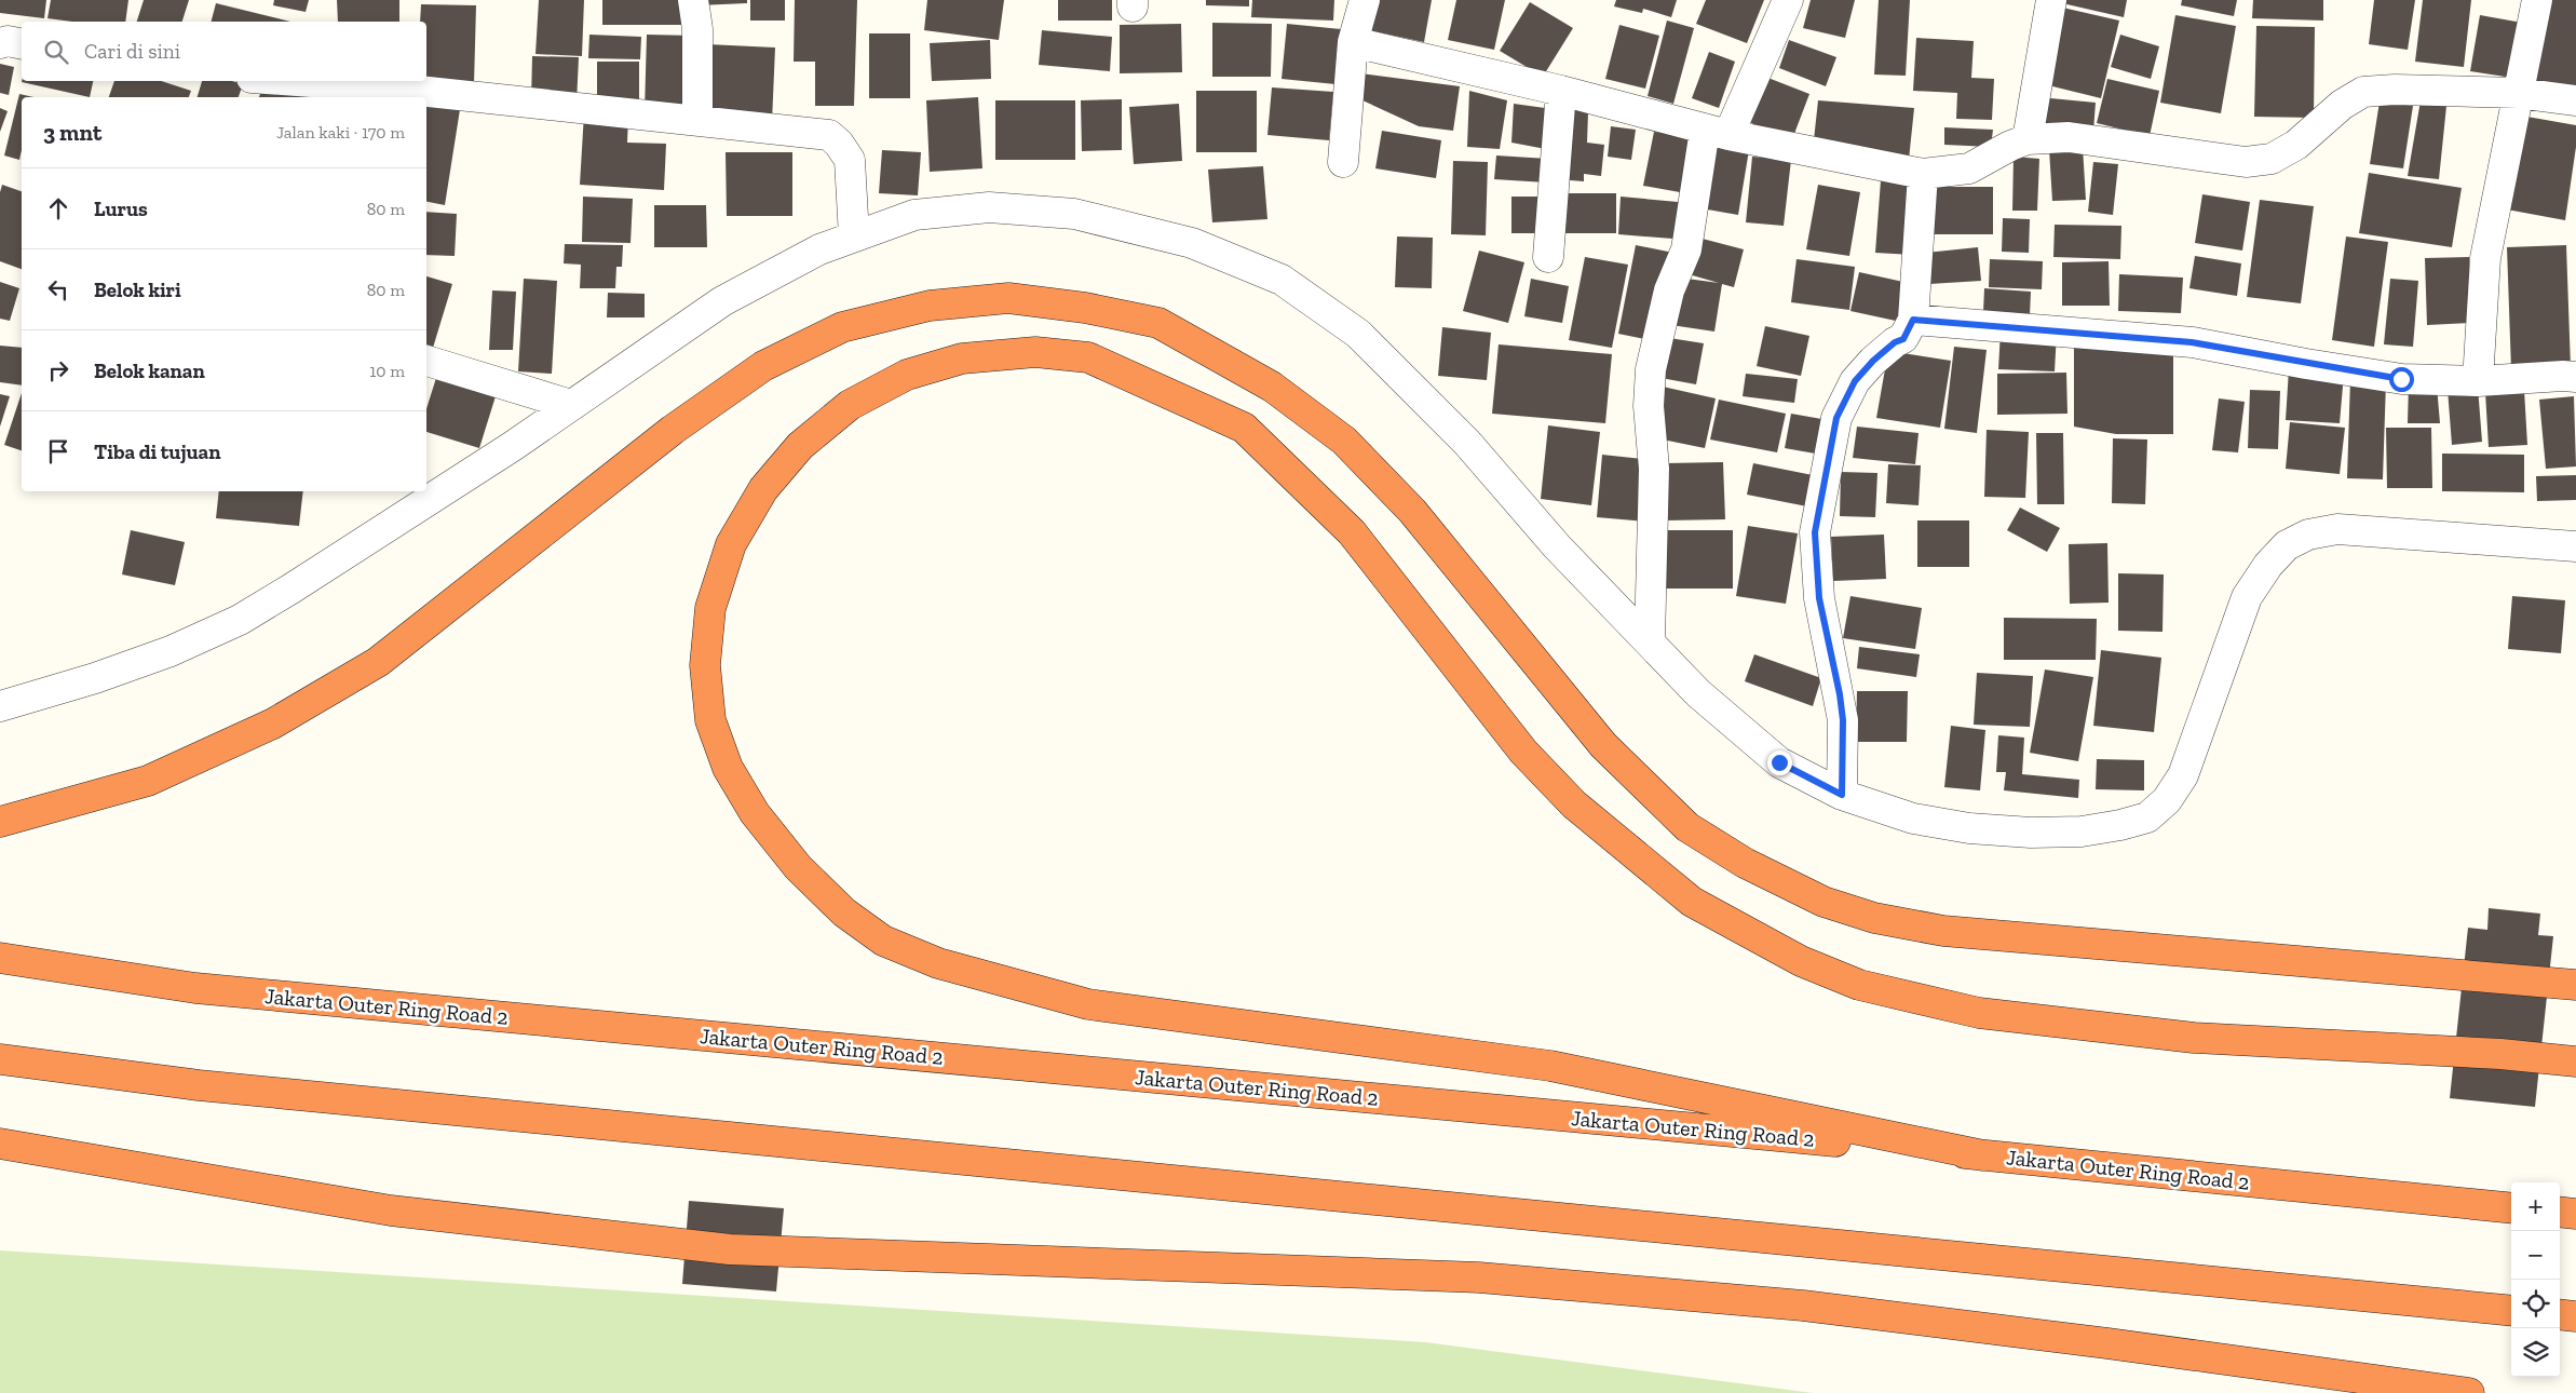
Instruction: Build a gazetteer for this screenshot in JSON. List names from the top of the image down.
{
  "streets": {
    "highway": ["Jakarta Outer Ring Road 2"]
  },
  "page": {
    "search": "Cari di sini",
    "heading": ["3 mnt", "Jalan kaki · 170 m"],
    "list": [
      ["Lurus", "80 m"],
      ["Belok kiri", "80 m"],
      ["Belok kanan", "10 m"],
      "Tiba di tujuan"
    ],
    "map_buttons": ["+", "−"]
  }
}
